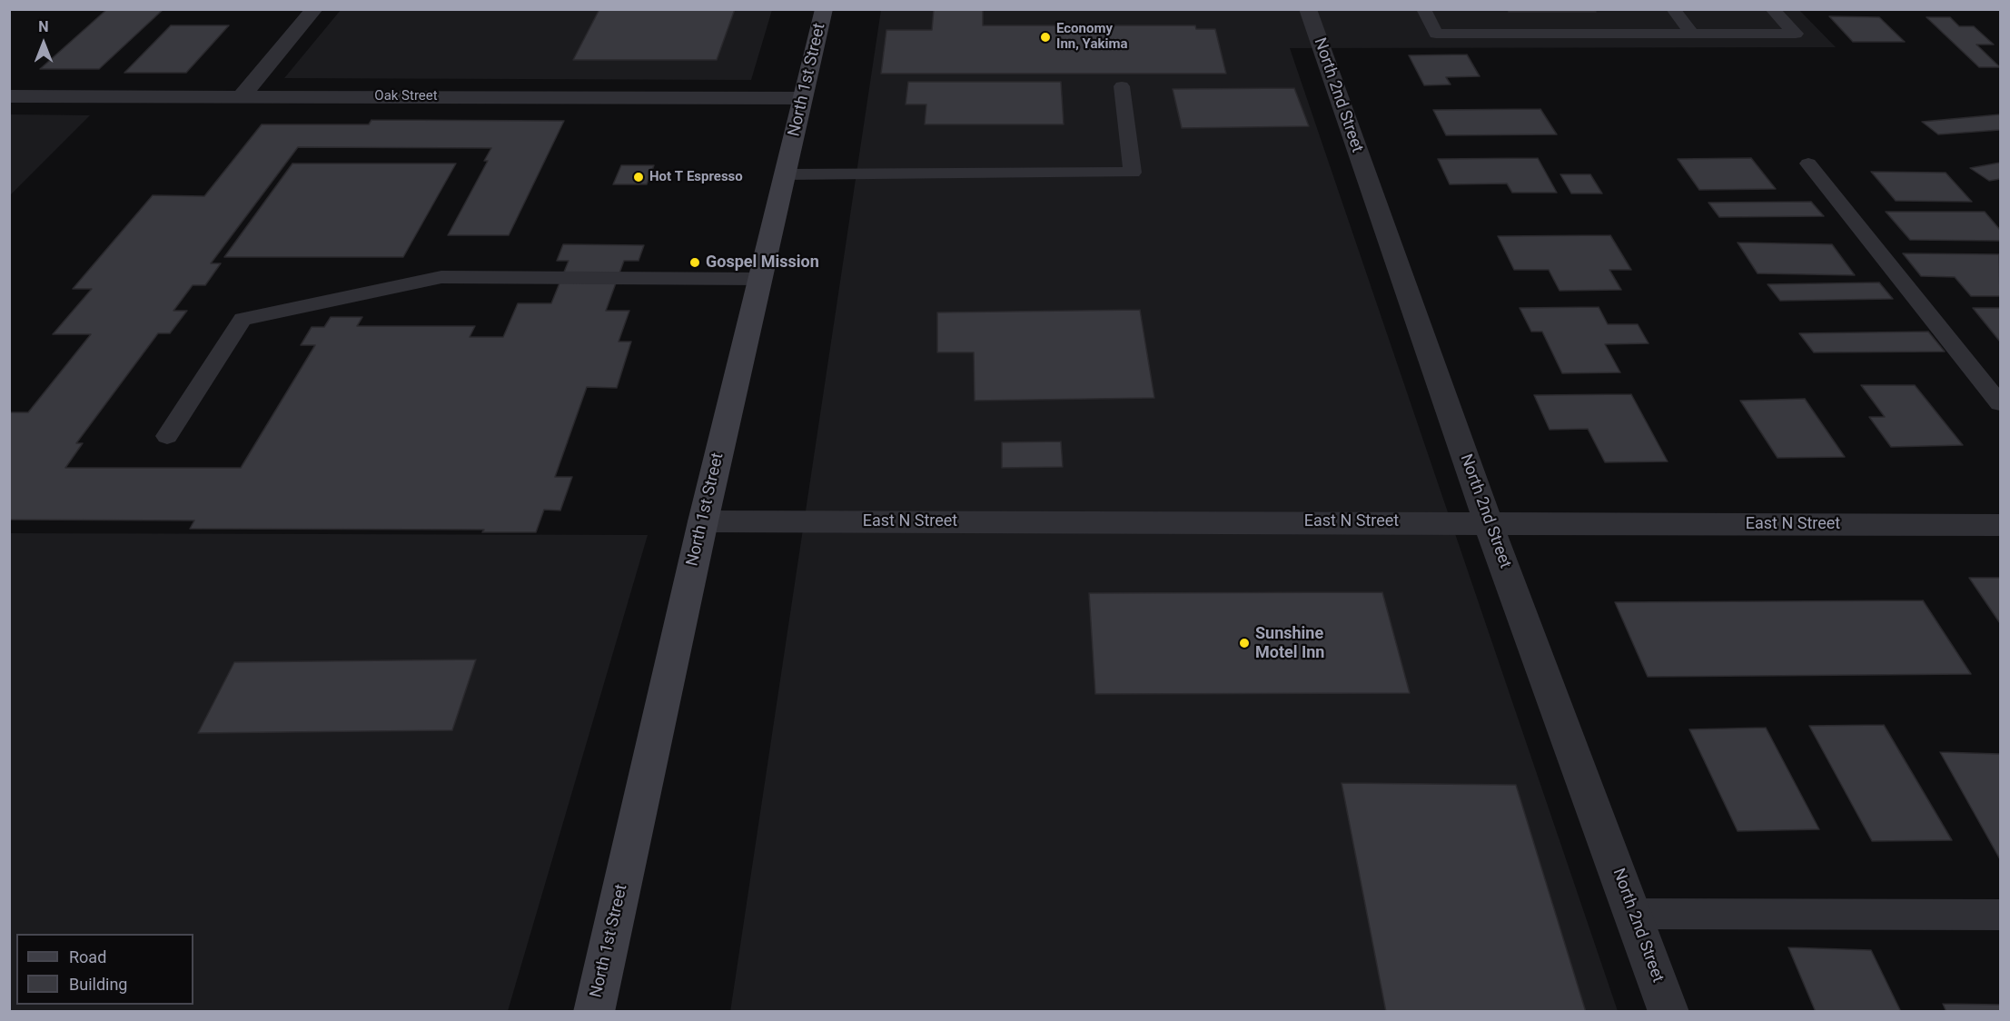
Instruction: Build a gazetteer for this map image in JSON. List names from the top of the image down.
{
  "streets": {
    "main road": ["North 1st Street"],
    "street": ["North 2nd Street", "Oak Street", "East N Street"]
  },
  "crossings": [
    ["North 1st Street", "Oak Street"],
    ["North 1st Street", "East N Street"],
    ["North 2nd Street", "East N Street"]
  ],
  "places": [
    "Economy Inn, Yakima",
    "Hot T Espresso",
    "Gospel Mission",
    "Sunshine Motel Inn"
  ],
  "legend": ["Road", "Building"],
  "north": "top"
}
